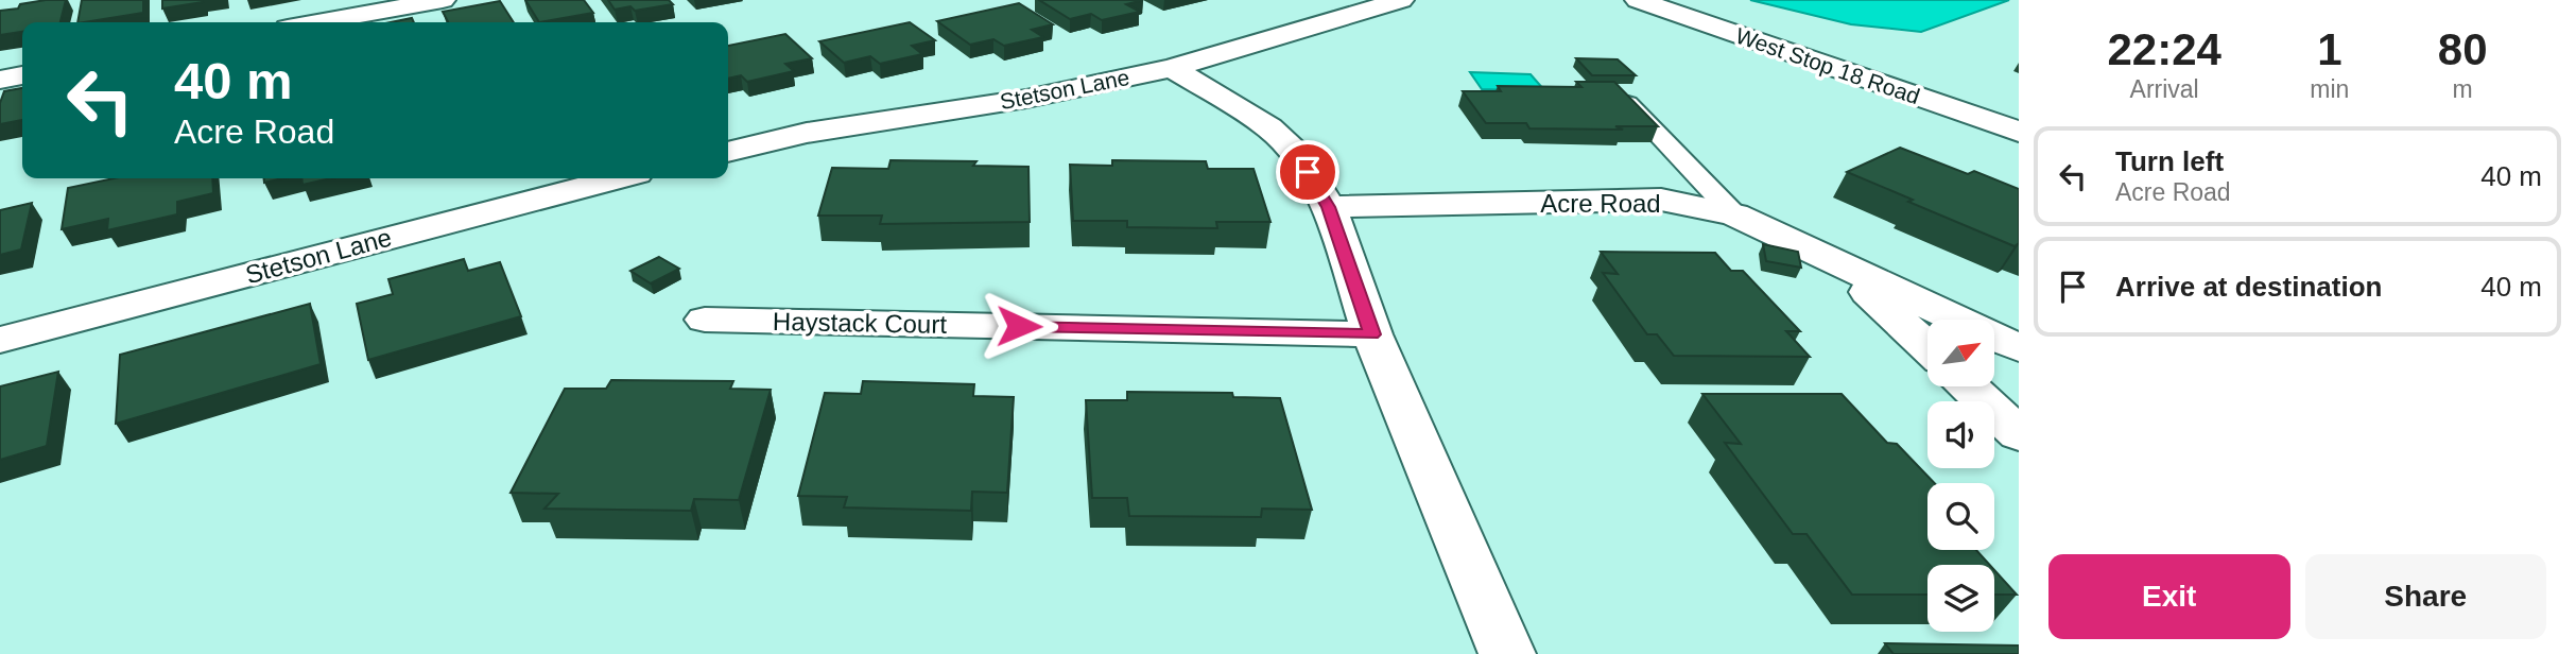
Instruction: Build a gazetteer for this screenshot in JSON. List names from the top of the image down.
{
  "streets": {
    "street": [
      "West Stop 18 Road",
      "Stetson Lane",
      "Acre Road",
      "Haystack Court"
    ]
  },
  "north": "top right",
  "page": {
    "eta": [
      "22:24",
      "Arrival",
      "1",
      "min",
      "80",
      "m"
    ],
    "turn": ["40 m", "Acre Road"],
    "list": [
      {
        "name": "Turn left",
        "note": "Acre Road",
        "value": "40 m"
      },
      {
        "name": "Arrive at destination",
        "value": "40 m"
      }
    ],
    "buttons": ["Exit", "Share"]
  }
}
